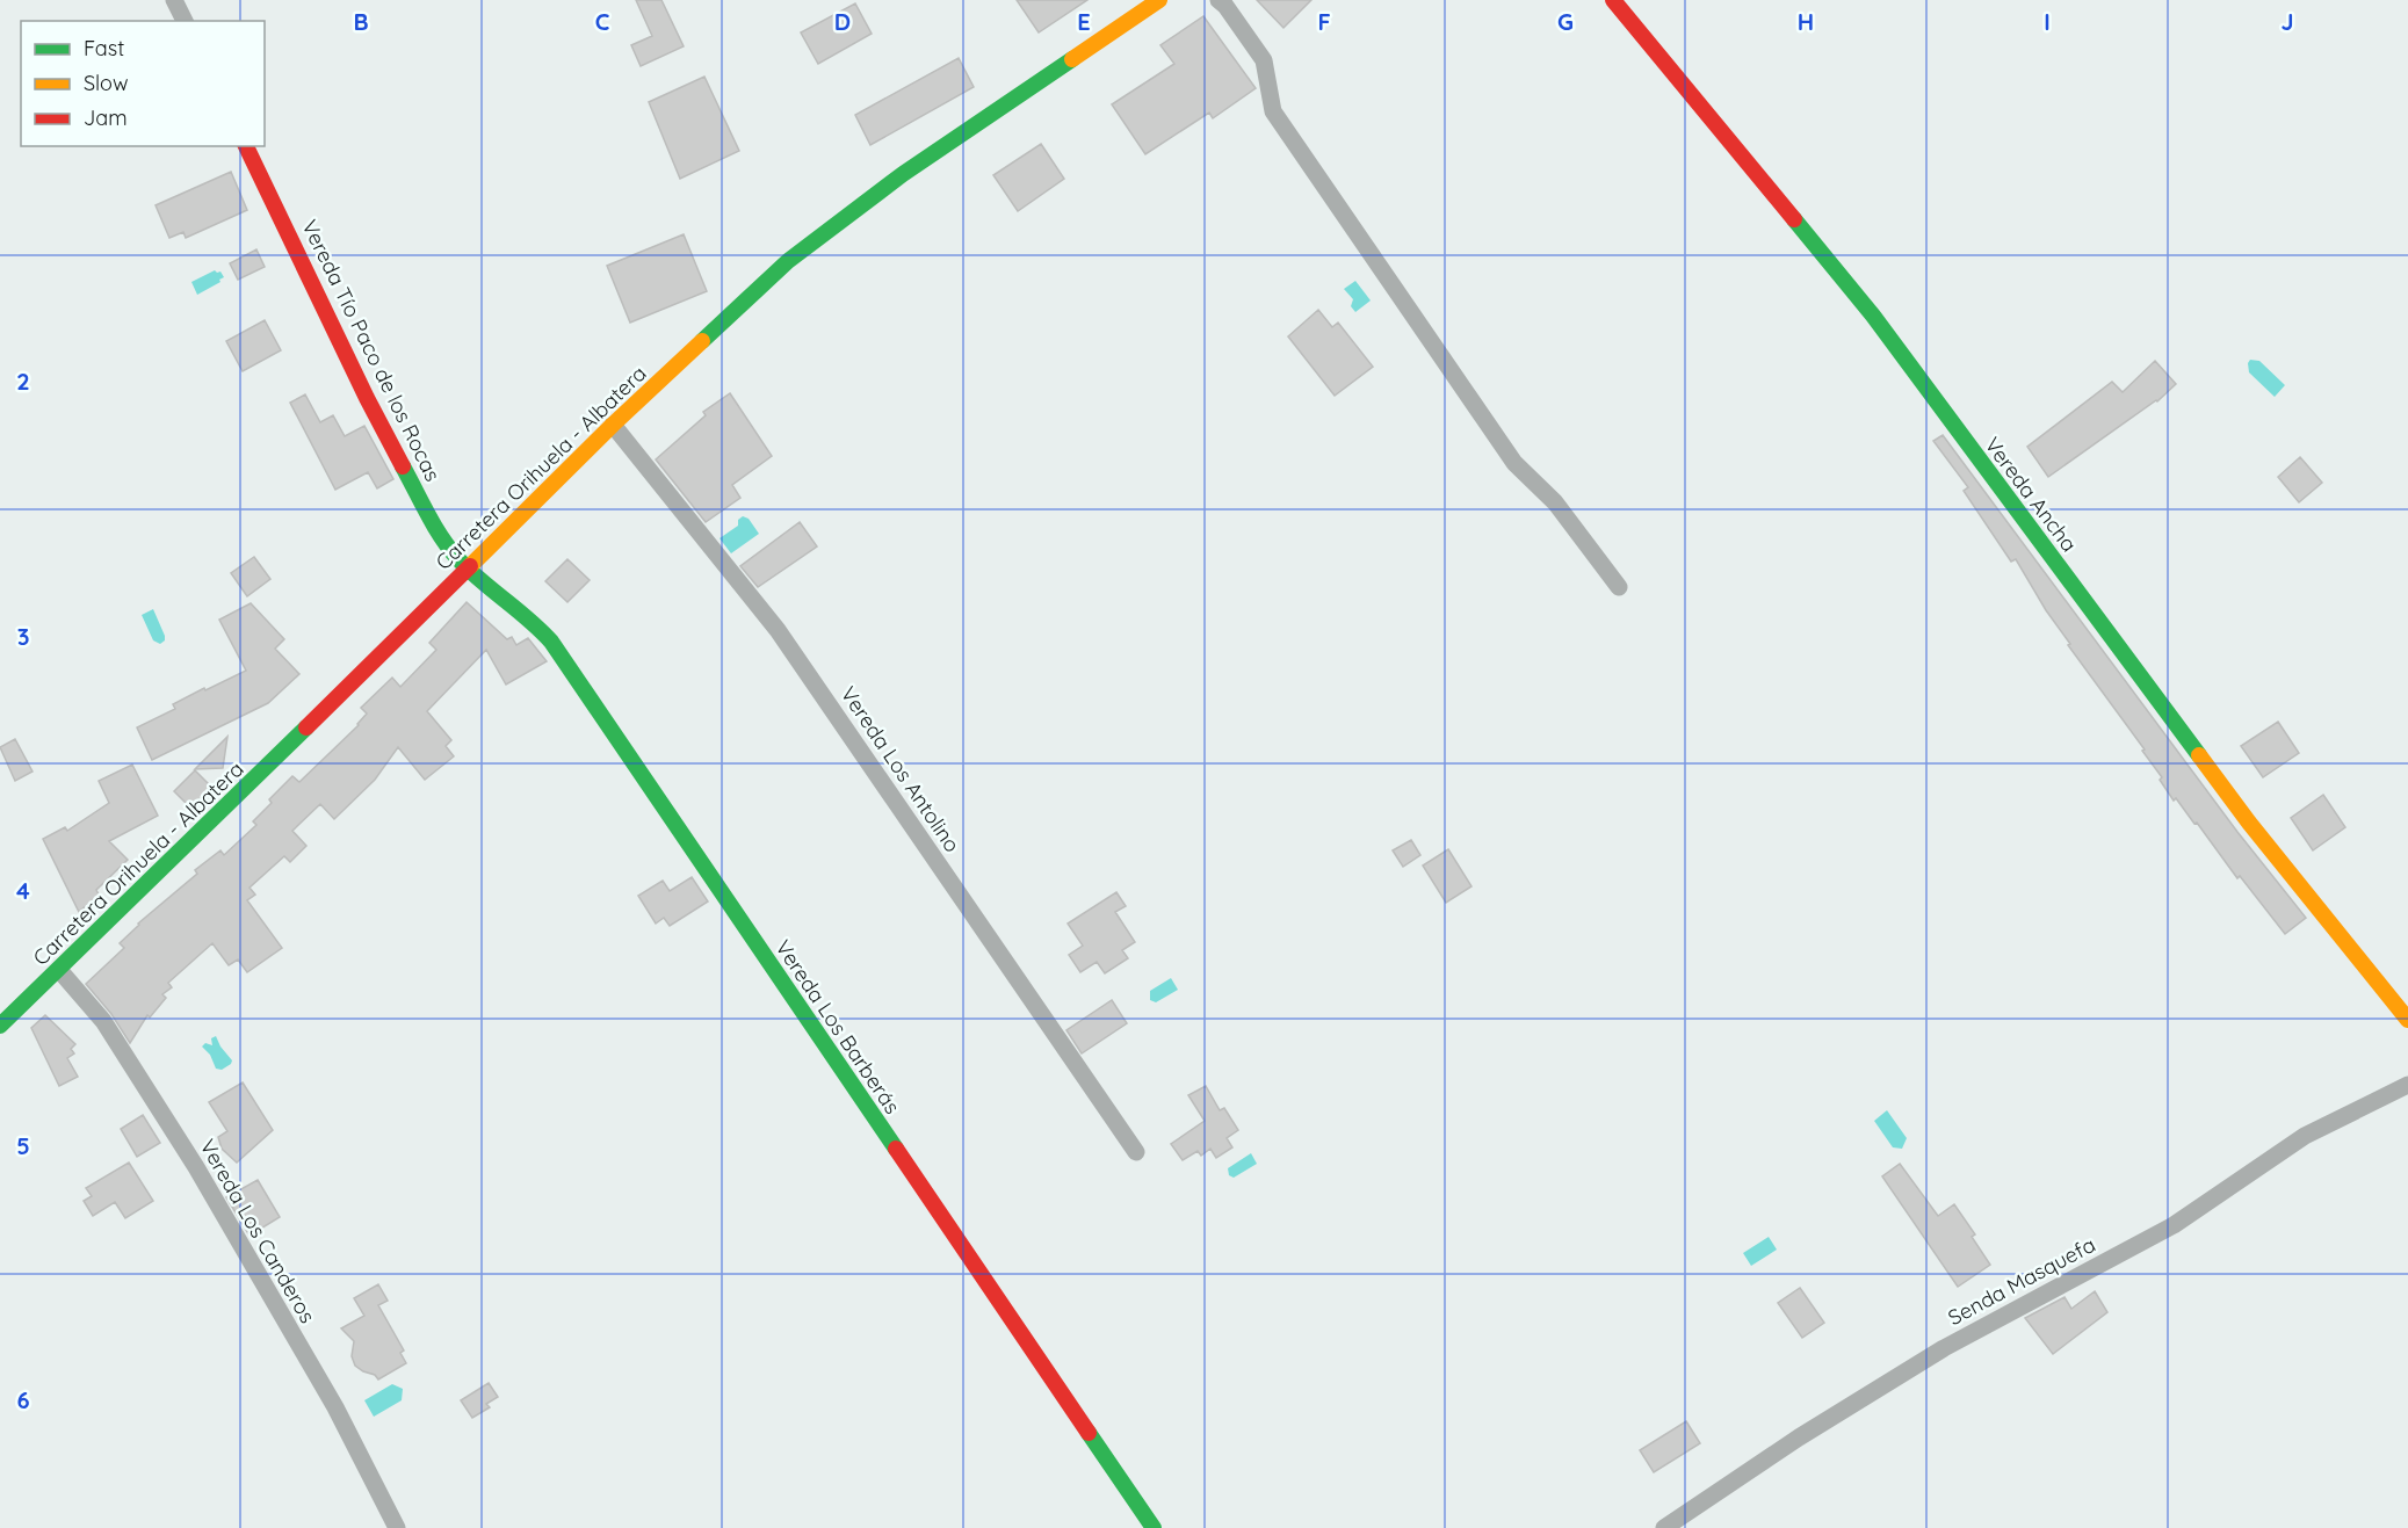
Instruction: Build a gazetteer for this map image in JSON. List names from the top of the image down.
{
  "streets": {
    "street": [
      "Vereda Tío Paco de los Rocas",
      "Carretera Orihuela - Albatera",
      "Vereda Ancha",
      "Vereda Los Antolino",
      "Vereda Los Barberás",
      "Vereda Los Canderos",
      "Senda Masquefa"
    ]
  },
  "crossings": [
    ["Vereda Tío Paco de los Rocas", "Carretera Orihuela - Albatera"],
    ["Vereda Tío Paco de los Rocas", "Vereda Los Barberás"],
    ["Carretera Orihuela - Albatera", "Vereda Los Antolino"],
    ["Carretera Orihuela - Albatera", "Vereda Los Barberás"],
    ["Carretera Orihuela - Albatera", "Vereda Los Canderos"]
  ],
  "legend": ["Fast", "Slow", "Jam"],
  "grid": {
    "columns": [
      "B",
      "C",
      "D",
      "E",
      "F",
      "G",
      "H",
      "I",
      "J"
    ],
    "rows": [
      "2",
      "3",
      "4",
      "5",
      "6"
    ]
  }
}
